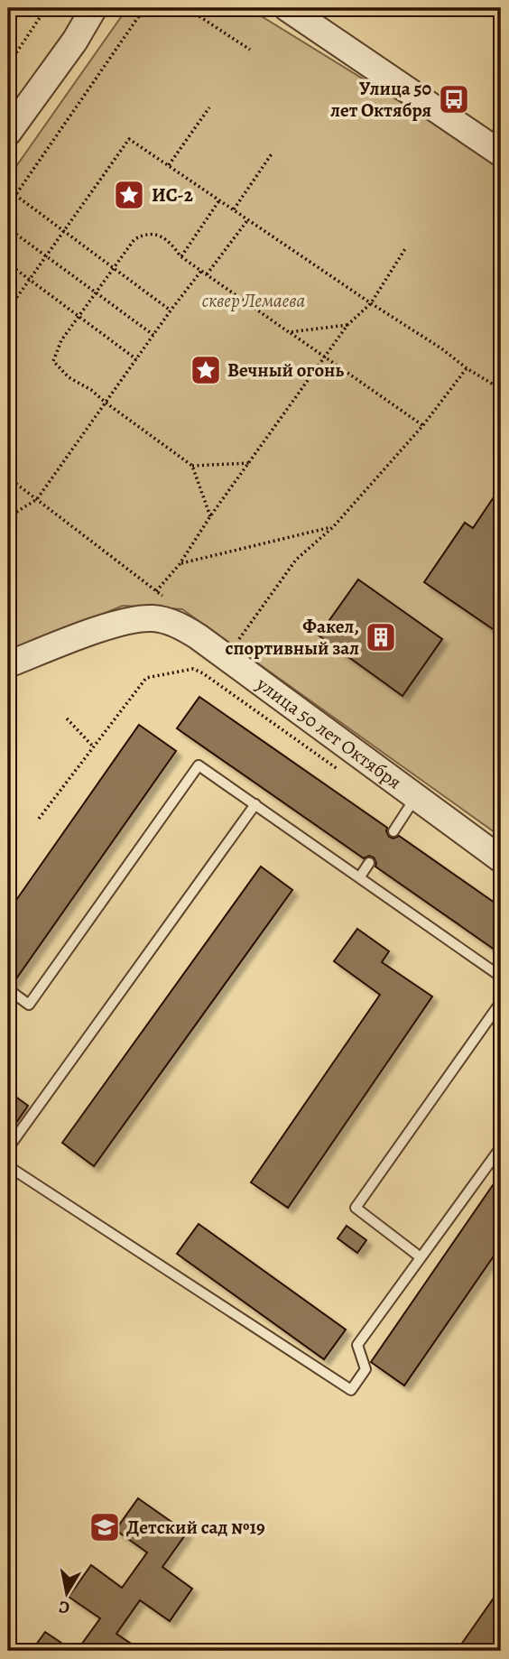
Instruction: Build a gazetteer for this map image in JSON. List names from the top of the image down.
{
  "streets": {
    "street": ["улица 50 лет Октября"]
  },
  "parks": ["сквер Лемаева"],
  "places": {
    "bus stop": ["Улица 50 лет Октября"],
    "place": ["ИС-2", "Вечный огонь"],
    "building": ["Факел, спортивный зал"],
    "school or university": ["Детский сад №19"]
  },
  "north": "bottom"
}
